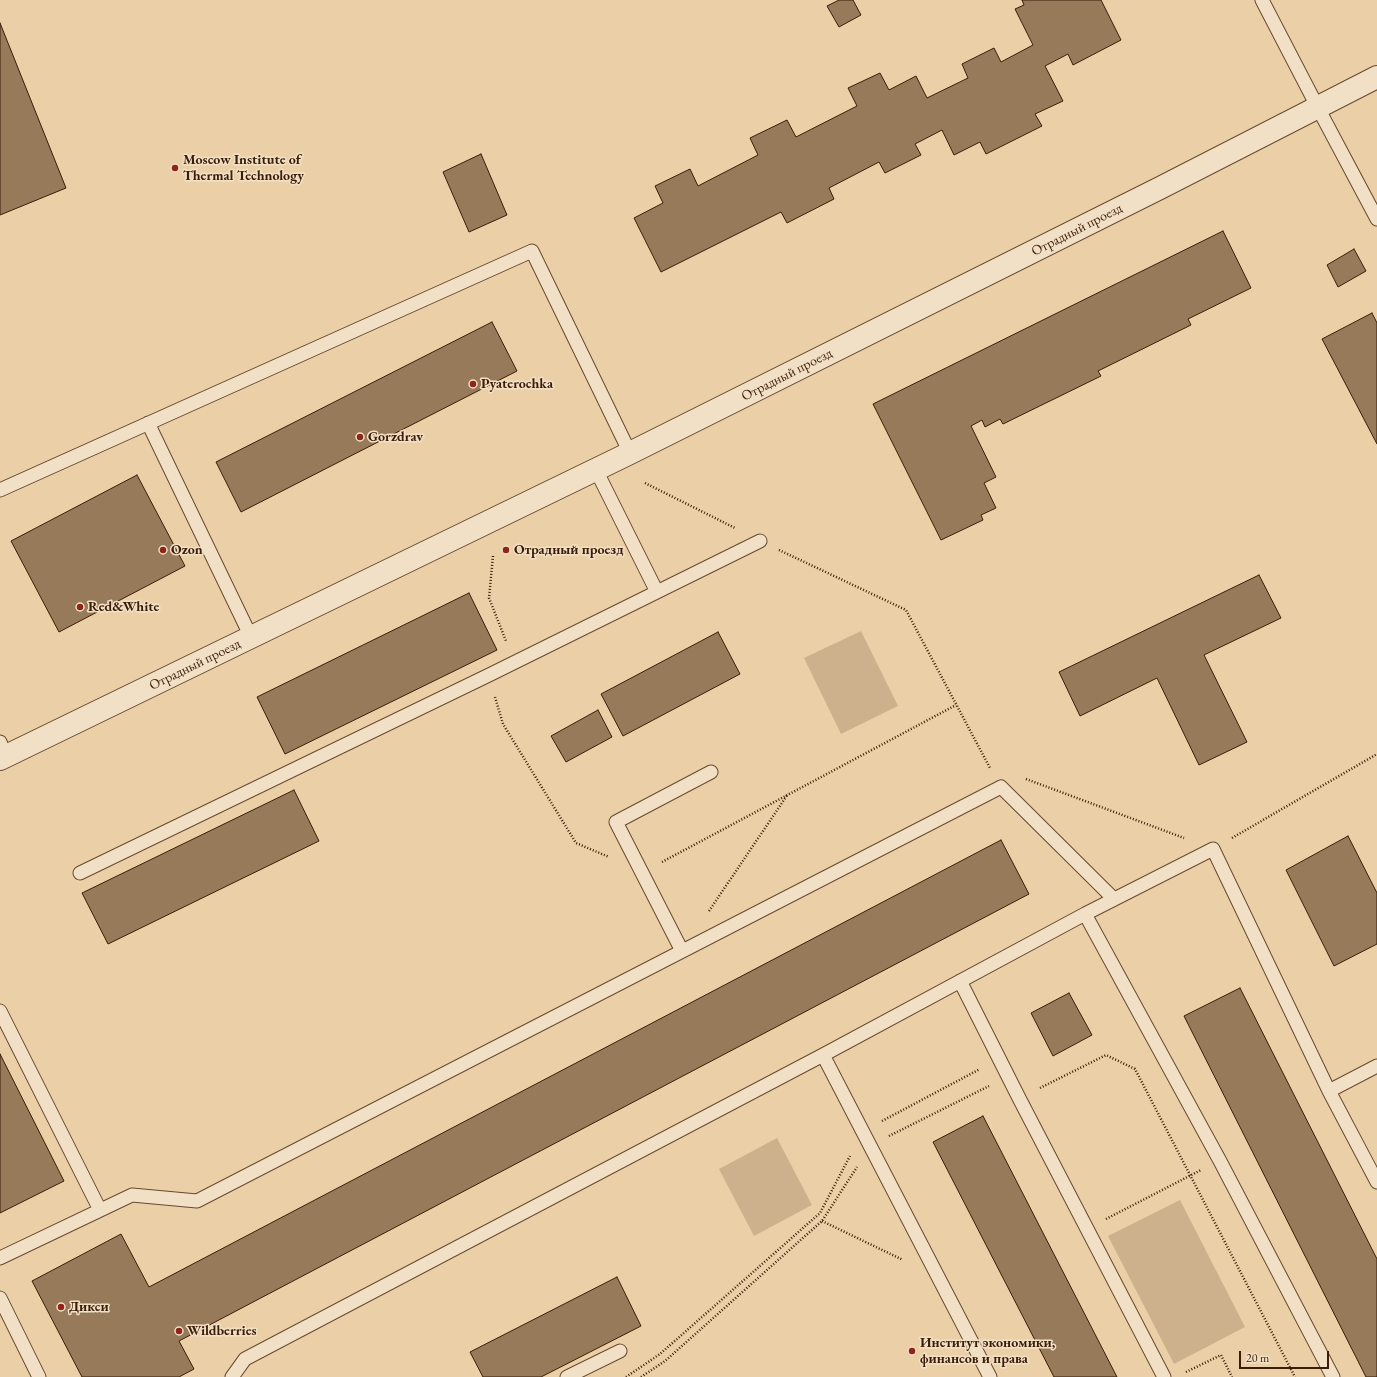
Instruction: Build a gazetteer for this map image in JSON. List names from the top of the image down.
{
  "streets": {
    "street": ["Отрадный проезд"]
  },
  "places": [
    "Moscow Institute of Thermal Technology",
    "Pyaterochka",
    "Gorzdrav",
    "Ozon",
    "Отрадный проезд",
    "Red&White",
    "Дикси",
    "Wildberries",
    "Институт экономики, финансов и права"
  ],
  "scale_bar": "20 m"
}
